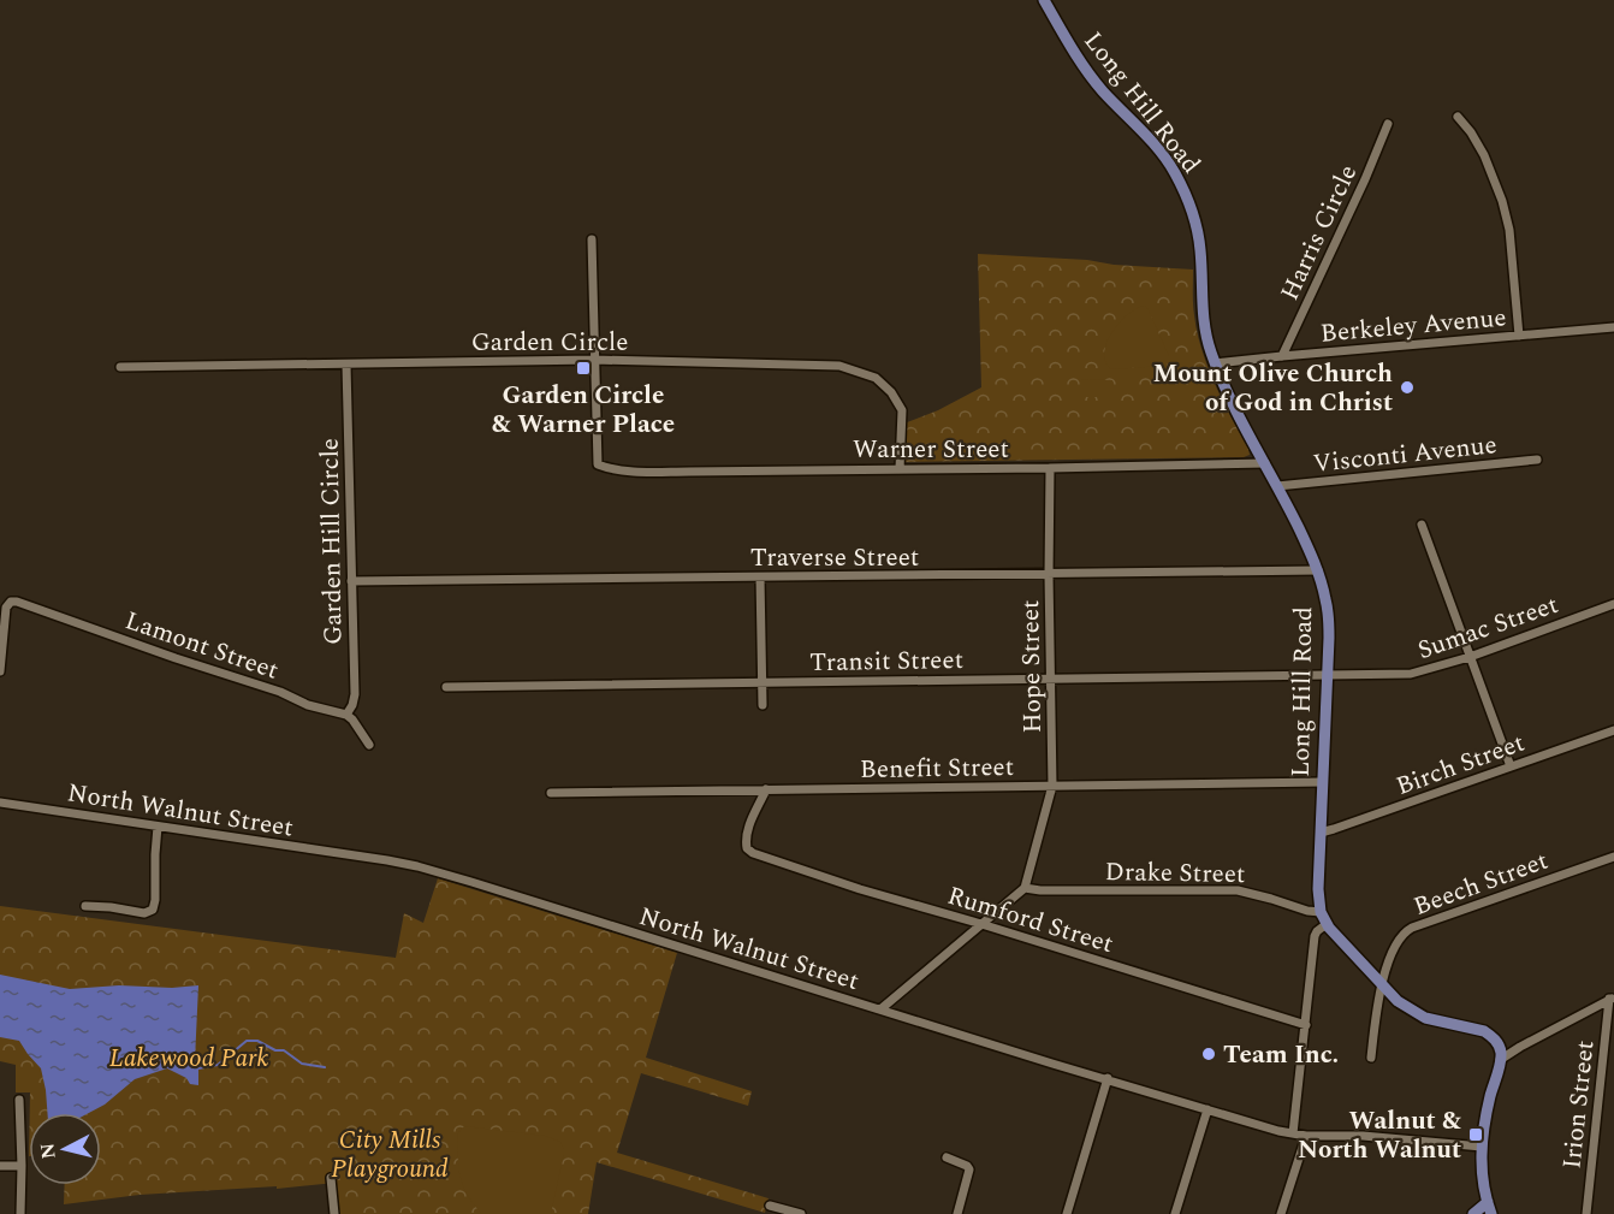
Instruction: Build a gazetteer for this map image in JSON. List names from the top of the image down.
{
  "streets": {
    "main road": ["Long Hill Road"],
    "street": [
      "Harris Circle",
      "Berkeley Avenue",
      "Garden Circle",
      "Warner Street",
      "Visconti Avenue",
      "Garden Hill Circle",
      "Traverse Street",
      "Sumac Street",
      "Lamont Street",
      "Transit Street",
      "Hope Street",
      "Birch Street",
      "Benefit Street",
      "North Walnut Street",
      "Drake Street",
      "Beech Street",
      "Rumford Street",
      "Irion Street"
    ]
  },
  "crossings": [
    ["Long Hill Road", "Berkeley Avenue"],
    ["Long Hill Road", "Warner Street"],
    ["Long Hill Road", "Visconti Avenue"],
    ["Long Hill Road", "Traverse Street"],
    ["Long Hill Road", "Sumac Street"],
    ["Long Hill Road", "Transit Street"],
    ["Long Hill Road", "Birch Street"],
    ["Long Hill Road", "Benefit Street"],
    ["Long Hill Road", "Drake Street"],
    ["Long Hill Road", "Beech Street"],
    ["Harris Circle", "Berkeley Avenue"],
    ["Garden Circle", "Warner Street"],
    ["Garden Circle", "Garden Hill Circle"],
    ["Warner Street", "Hope Street"],
    ["Garden Hill Circle", "Traverse Street"],
    ["Garden Hill Circle", "Lamont Street"],
    ["Traverse Street", "Hope Street"],
    ["Sumac Street", "Transit Street"],
    ["Transit Street", "Hope Street"],
    ["Hope Street", "Benefit Street"],
    ["Hope Street", "Drake Street"],
    ["Benefit Street", "Rumford Street"]
  ],
  "parks": ["Lakewood Park", "City Mills Playground"],
  "places": {
    "transit": ["Garden Circle & Warner Place", "Walnut & North Walnut"],
    "other": ["Mount Olive Church of God in Christ", "Team Inc."]
  },
  "north": "left"
}
